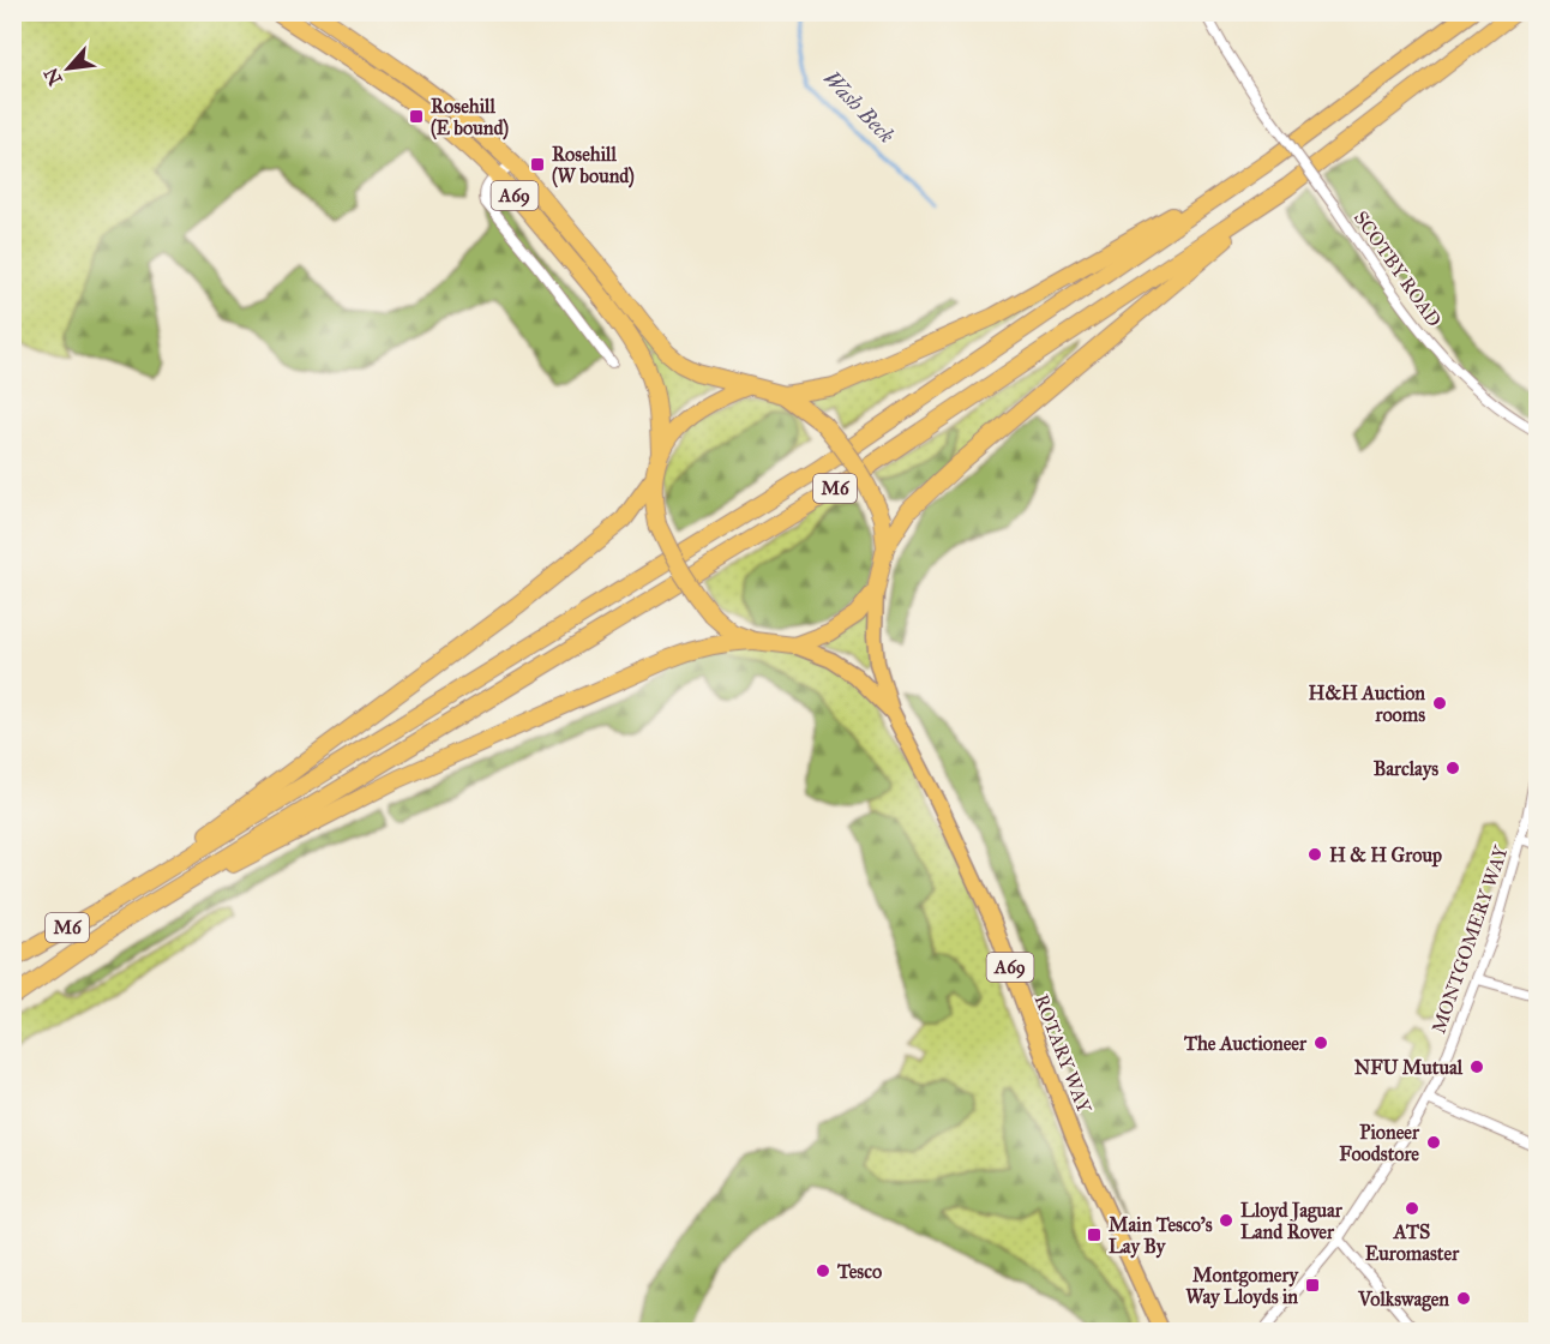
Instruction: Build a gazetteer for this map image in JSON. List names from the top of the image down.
{
  "streets": {
    "highway": ["A69", "M6"],
    "main road": ["ROTARY WAY"],
    "street": ["SCOTBY ROAD", "MONTGOMERY WAY"]
  },
  "crossings": [
    ["A69", "ROTARY WAY"]
  ],
  "water": ["Wash Beck"],
  "places": {
    "transit": [
      "Rosehill (E bound)",
      "Rosehill (W bound)",
      "Main Tesco's Lay By",
      "Montgomery Way Lloyds in"
    ],
    "other": [
      "H&H Auction rooms",
      "Barclays",
      "H & H Group",
      "The Auctioneer",
      "NFU Mutual",
      "Pioneer Foodstore",
      "ATS Euromaster",
      "Lloyd Jaguar Land Rover",
      "Tesco",
      "Volkswagen"
    ]
  },
  "north": "bottom left"
}
